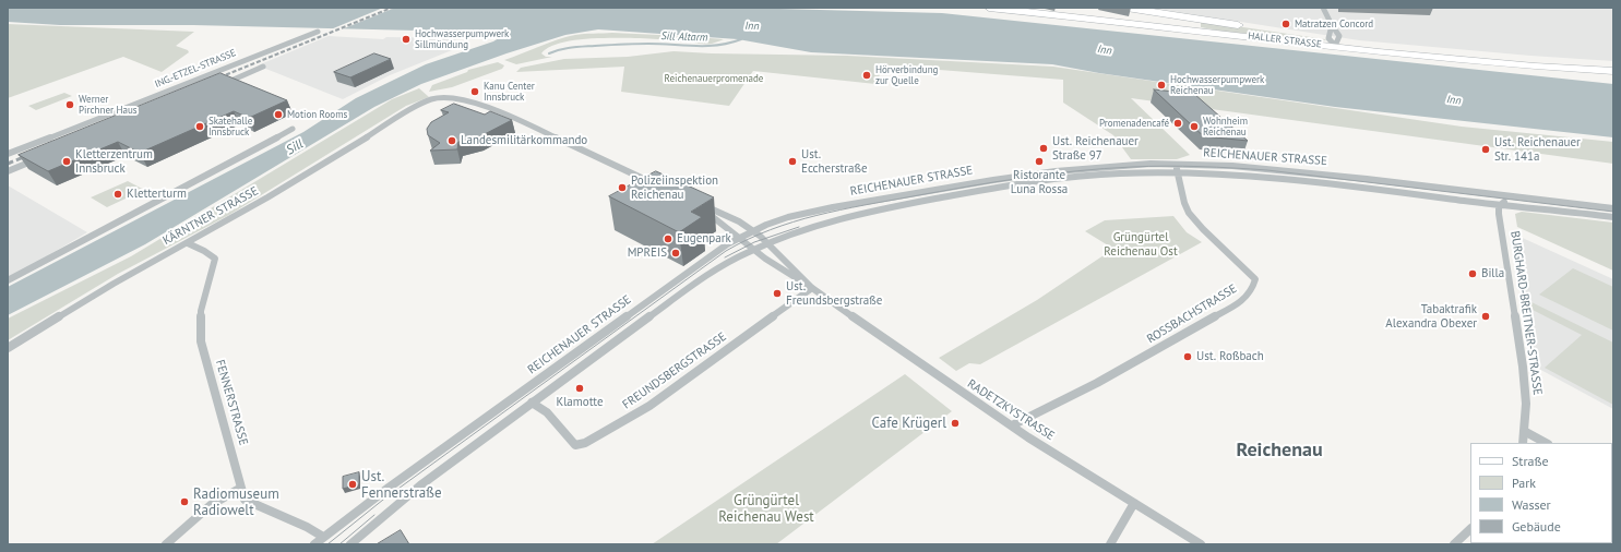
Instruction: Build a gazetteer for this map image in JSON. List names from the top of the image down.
{
  "streets": {
    "main road": ["HALLER STRASSE"],
    "street": [
      "ING.-ETZEL-STRASSE",
      "REICHENAUER STRASSE",
      "KÄRNTNER STRASSE",
      "BURGHARD-BREITNER-STRASSE",
      "ROSSBACHSTRASSE",
      "FREUNDSBERGSTRASSE",
      "FENNERSTRASSE",
      "RADETZKYSTRASSE"
    ]
  },
  "crossings": [
    ["REICHENAUER STRASSE", "BURGHARD-BREITNER-STRASSE"],
    ["REICHENAUER STRASSE", "ROSSBACHSTRASSE"],
    ["REICHENAUER STRASSE", "FREUNDSBERGSTRASSE"],
    ["REICHENAUER STRASSE", "FENNERSTRASSE"],
    ["REICHENAUER STRASSE", "RADETZKYSTRASSE"],
    ["KÄRNTNER STRASSE", "FENNERSTRASSE"],
    ["ROSSBACHSTRASSE", "RADETZKYSTRASSE"],
    ["FREUNDSBERGSTRASSE", "RADETZKYSTRASSE"]
  ],
  "districts": ["Reichenau"],
  "water": ["Inn", "Sill Altarm", "Sill"],
  "parks": ["Reichenauerpromenade", "Grüngürtel Reichenau Ost", "Grüngürtel Reichenau West"],
  "places": [
    "Matratzen Concord",
    "Hochwasserpumpwerk Sillmündung",
    "Hörverbindung zur Quelle",
    "Hochwasserpumpwerk Reichenau",
    "Kanu Center Innsbruck",
    "Werner Pirchner Haus",
    "Motion Rooms",
    "Promenadencafé",
    "Skatehalle Innsbruck",
    "Wohnheim Reichenau",
    "Landesmilitärkommando",
    "Ust. Reichenauer Straße 97",
    "Ust. Reichenauer Str. 141a",
    "Kletterzentrum Innsbruck",
    "Ust. Eccherstraße",
    "Ristorante Luna Rossa",
    "Polizeiinspektion Reichenau",
    "Kletterturm",
    "Eugenpark",
    "MPREIS",
    "Billa",
    "Ust. Freundsbergstraße",
    "Tabaktrafik Alexandra Obexer",
    "Ust. Roßbach",
    "Klamotte",
    "Cafe Krügerl",
    "Ust. Fennerstraße",
    "Radiomuseum Radiowelt"
  ],
  "legend": [
    "Straße",
    "Park",
    "Wasser",
    "Gebäude"
  ]
}
